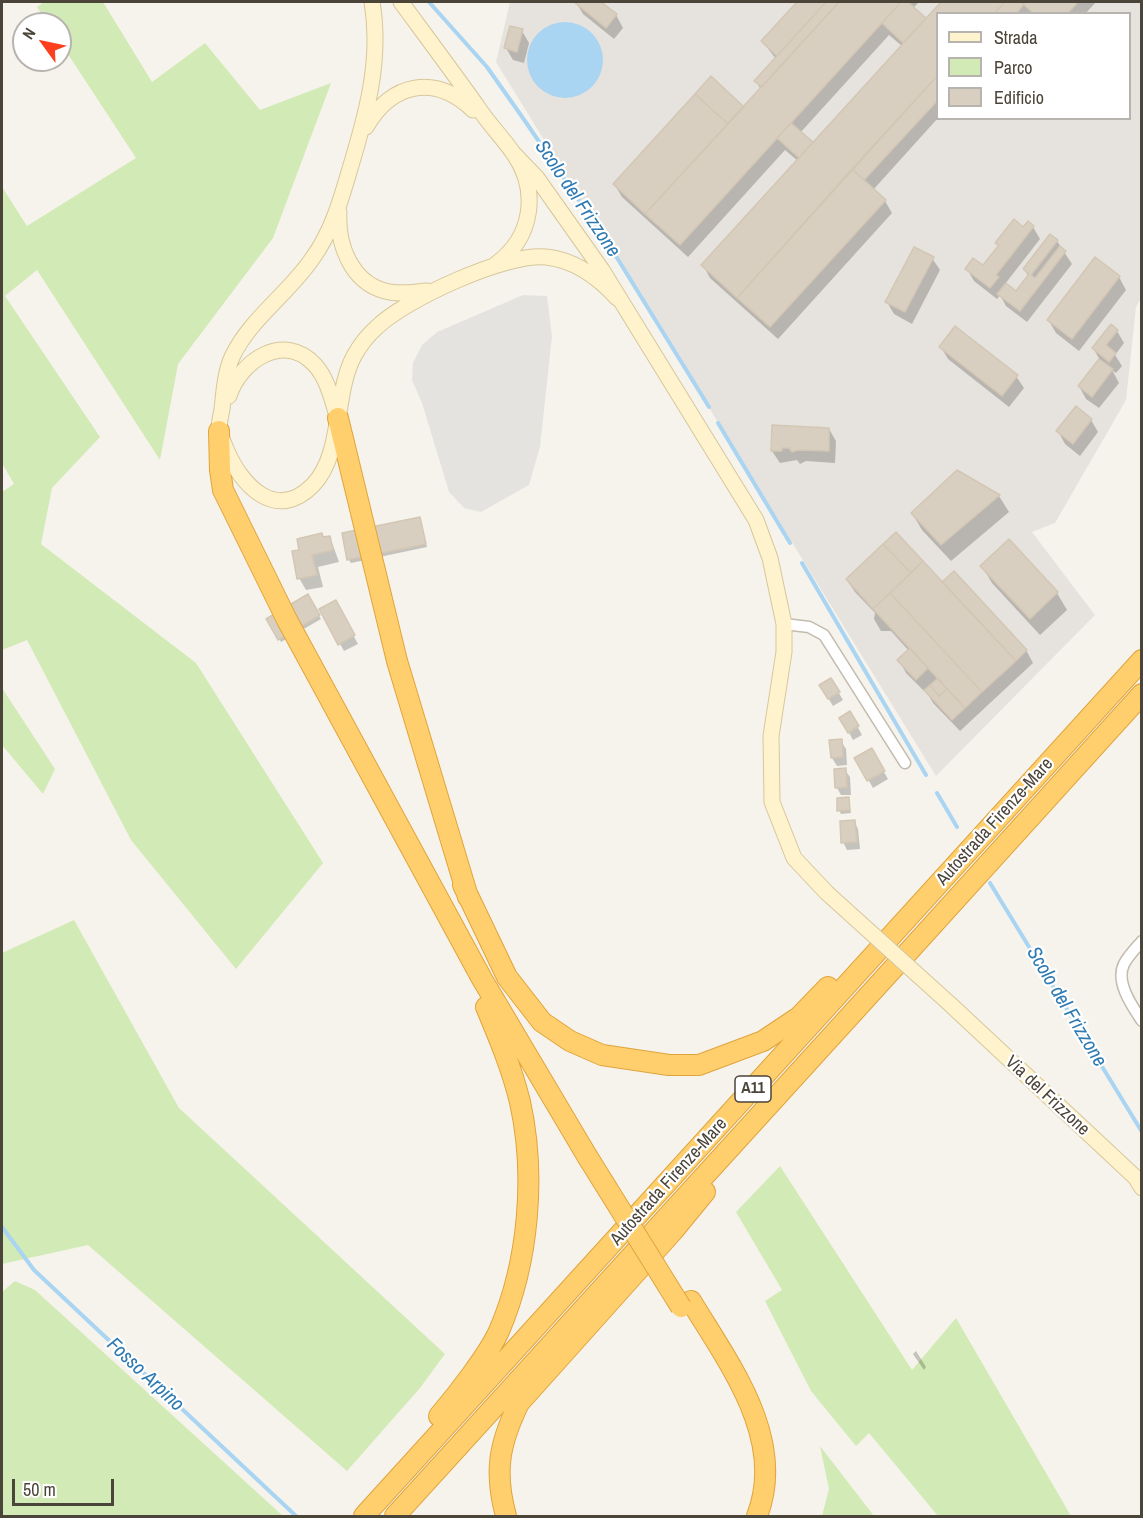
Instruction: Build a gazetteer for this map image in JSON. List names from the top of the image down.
{
  "streets": {
    "highway": ["Autostrada Firenze-Mare", "A11"],
    "main road": ["Via del Frizzone"]
  },
  "water": ["Scolo del Frizzone", "Fosso Arpino"],
  "legend": ["Strada", "Parco", "Edificio"],
  "scale_bar": "50 m",
  "north": "top left"
}
